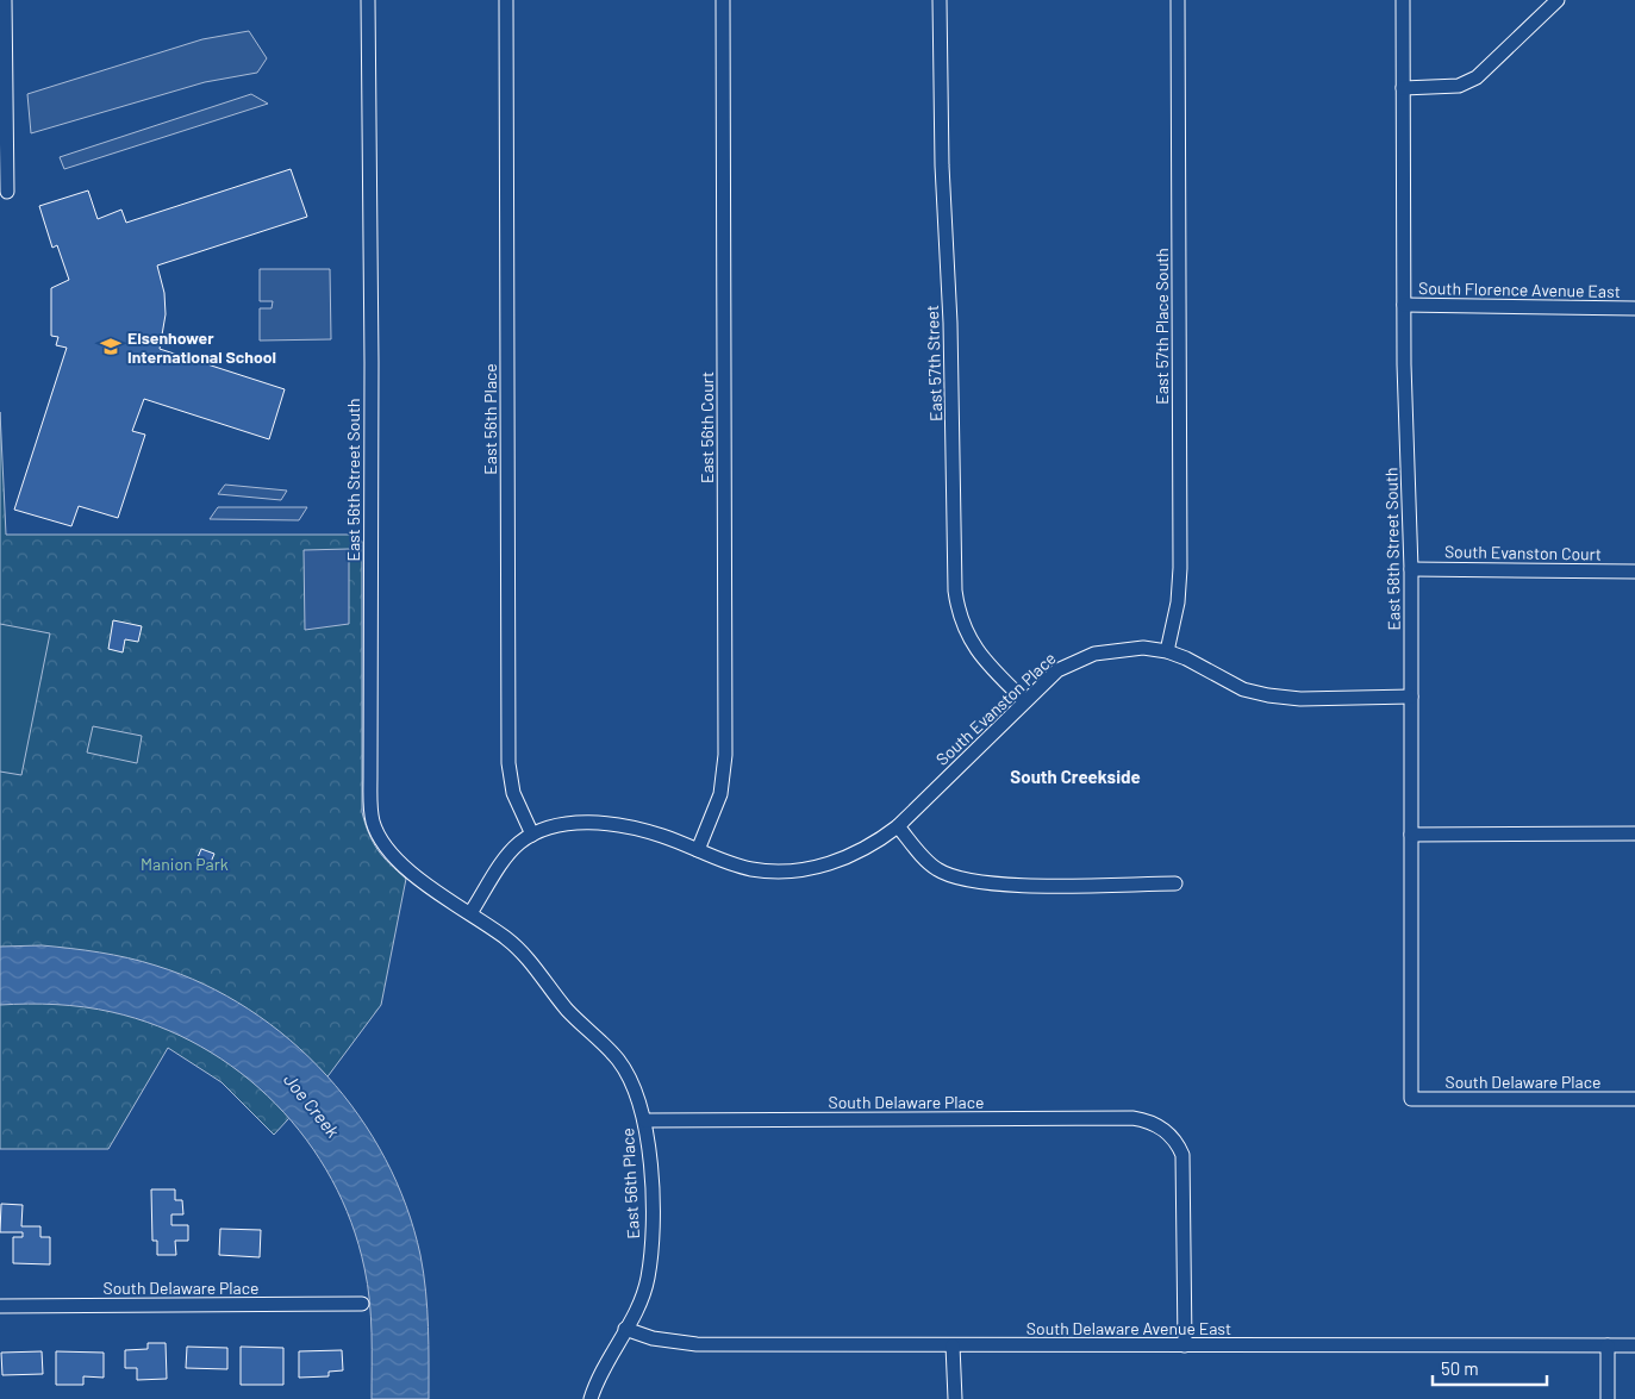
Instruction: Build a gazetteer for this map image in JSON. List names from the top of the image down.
{
  "streets": {
    "street": [
      "South Florence Avenue East",
      "East 57th Place South",
      "East 57th Street",
      "East 56th Place",
      "East 56th Court",
      "East 56th Street South",
      "East 58th Street South",
      "South Evanston Court",
      "South Evanston Place",
      "South Delaware Place",
      "South Delaware Avenue East"
    ]
  },
  "crossings": [
    ["South Florence Avenue East", "East 58th Street South"],
    ["East 57th Place South", "South Evanston Place"],
    ["East 57th Street", "South Evanston Place"],
    ["East 56th Place", "East 56th Street South"],
    ["East 56th Place", "South Evanston Place"],
    ["East 56th Place", "South Delaware Place"],
    ["East 56th Place", "South Delaware Avenue East"],
    ["East 56th Court", "South Evanston Place"],
    ["East 58th Street South", "South Evanston Court"],
    ["East 58th Street South", "South Evanston Place"],
    ["East 58th Street South", "South Delaware Place"],
    ["South Delaware Place", "South Delaware Avenue East"]
  ],
  "districts": ["South Creekside"],
  "water": ["Joe Creek"],
  "parks": ["Manion Park"],
  "places": {
    "school or university": ["Eisenhower International School"]
  },
  "scale_bar": "50 m"
}
